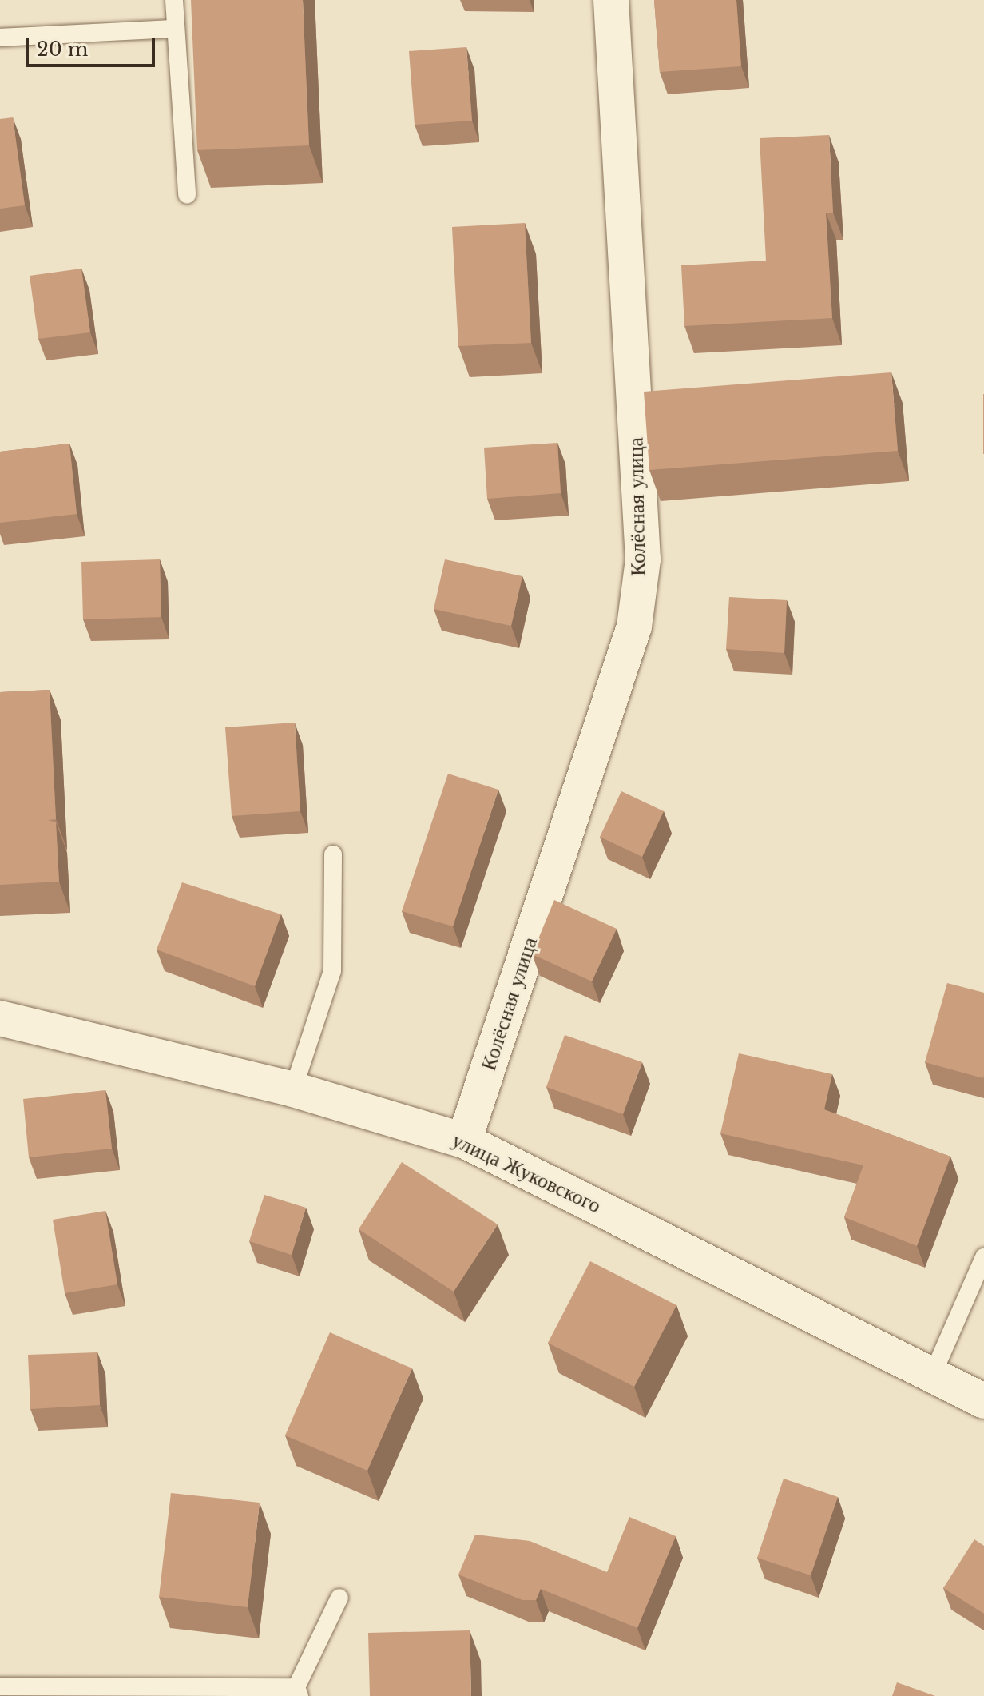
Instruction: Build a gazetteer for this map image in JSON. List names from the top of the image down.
{
  "streets": {
    "street": ["Колёсная улица", "улица Жуковского"]
  },
  "crossings": [
    ["Колёсная улица", "улица Жуковского"]
  ],
  "scale_bar": "20 m"
}
